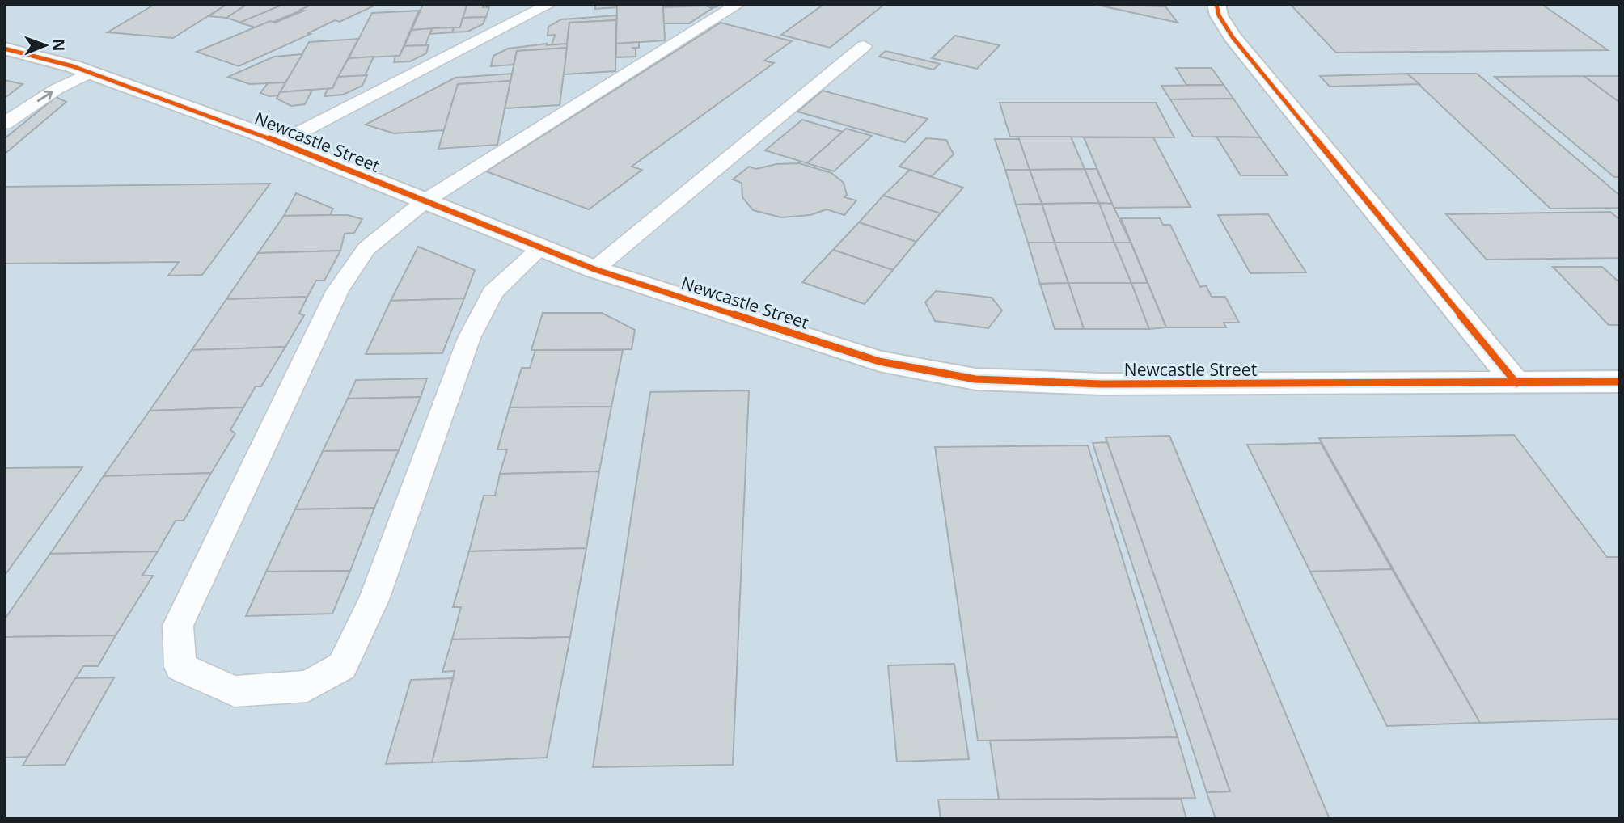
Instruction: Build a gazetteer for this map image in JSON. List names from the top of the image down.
{
  "streets": {
    "street": ["Newcastle Street"]
  },
  "north": "right"
}
